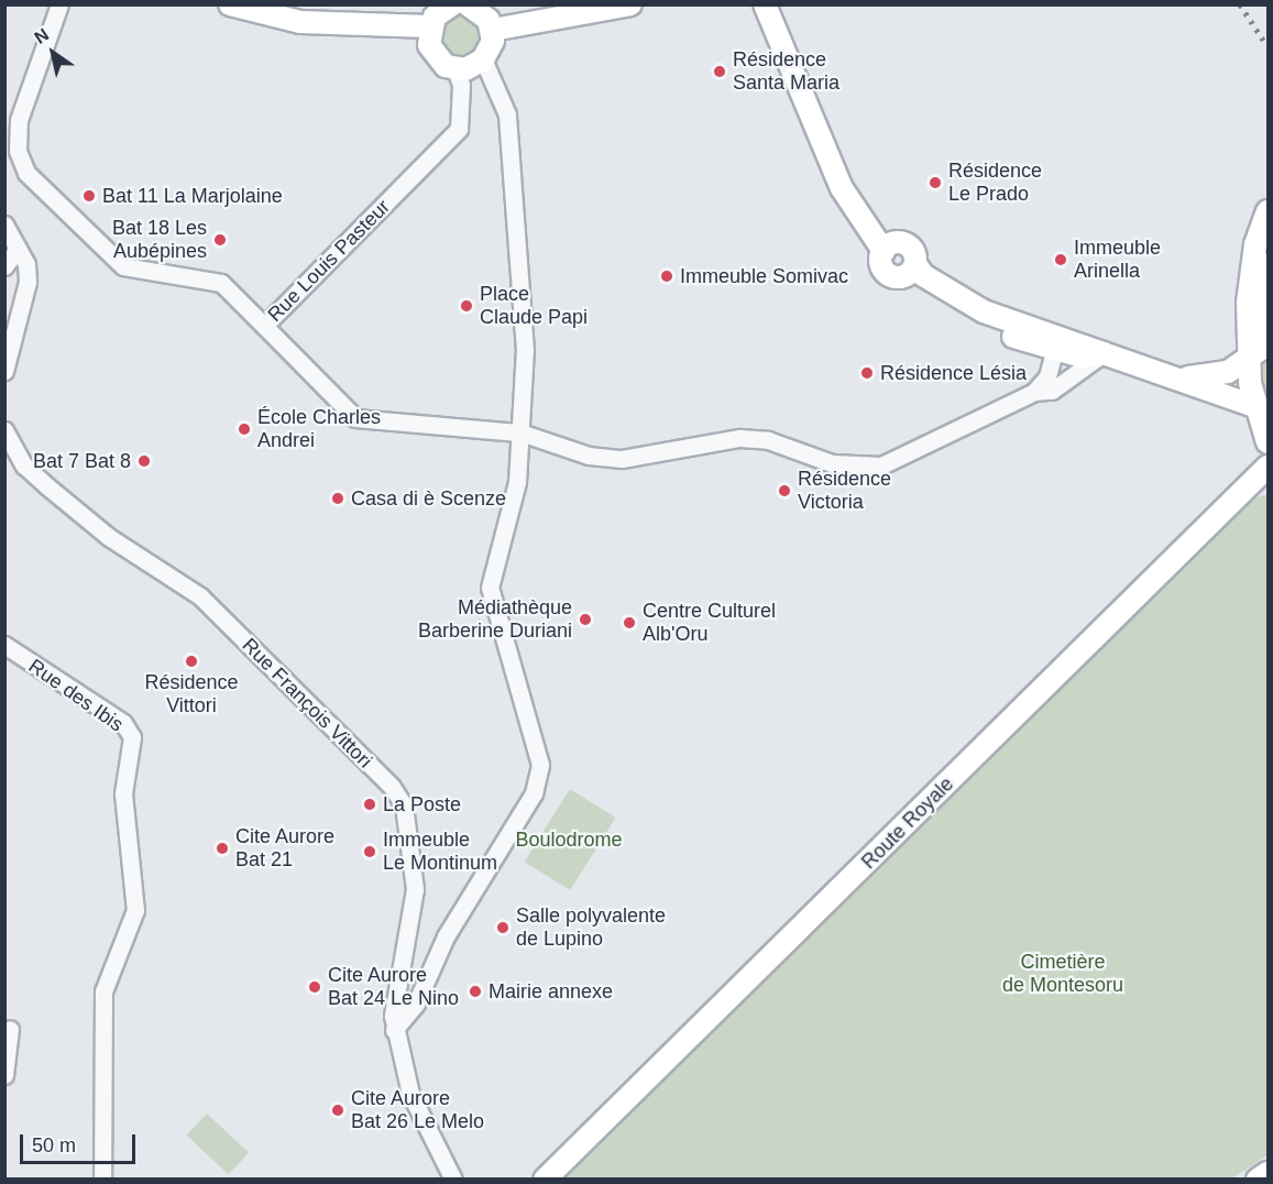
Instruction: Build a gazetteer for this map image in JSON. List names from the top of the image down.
{
  "streets": {
    "main road": ["Route Royale"],
    "street": ["Rue Louis Pasteur", "Rue des Ibis", "Rue François Vittori"]
  },
  "parks": ["Boulodrome", "Cimetière de Montesoru"],
  "places": [
    "Résidence Santa Maria",
    "Résidence Le Prado",
    "Bat 11 La Marjolaine",
    "Bat 18 Les Aubépines",
    "Immeuble Arinella",
    "Immeuble Somivac",
    "Place Claude Papi",
    "Résidence Lésia",
    "École Charles Andrei",
    "Bat 7 Bat 8",
    "Résidence Victoria",
    "Casa di è Scenze",
    "Médiathèque Barberine Duriani",
    "Centre Culturel Alb'Oru",
    "Résidence Vittori",
    "La Poste",
    "Cite Aurore Bat 21",
    "Immeuble Le Montinum",
    "Salle polyvalente de Lupino",
    "Cite Aurore Bat 24 Le Nino",
    "Mairie annexe",
    "Cite Aurore Bat 26 Le Melo"
  ],
  "scale_bar": "50 m",
  "north": "top left"
}
